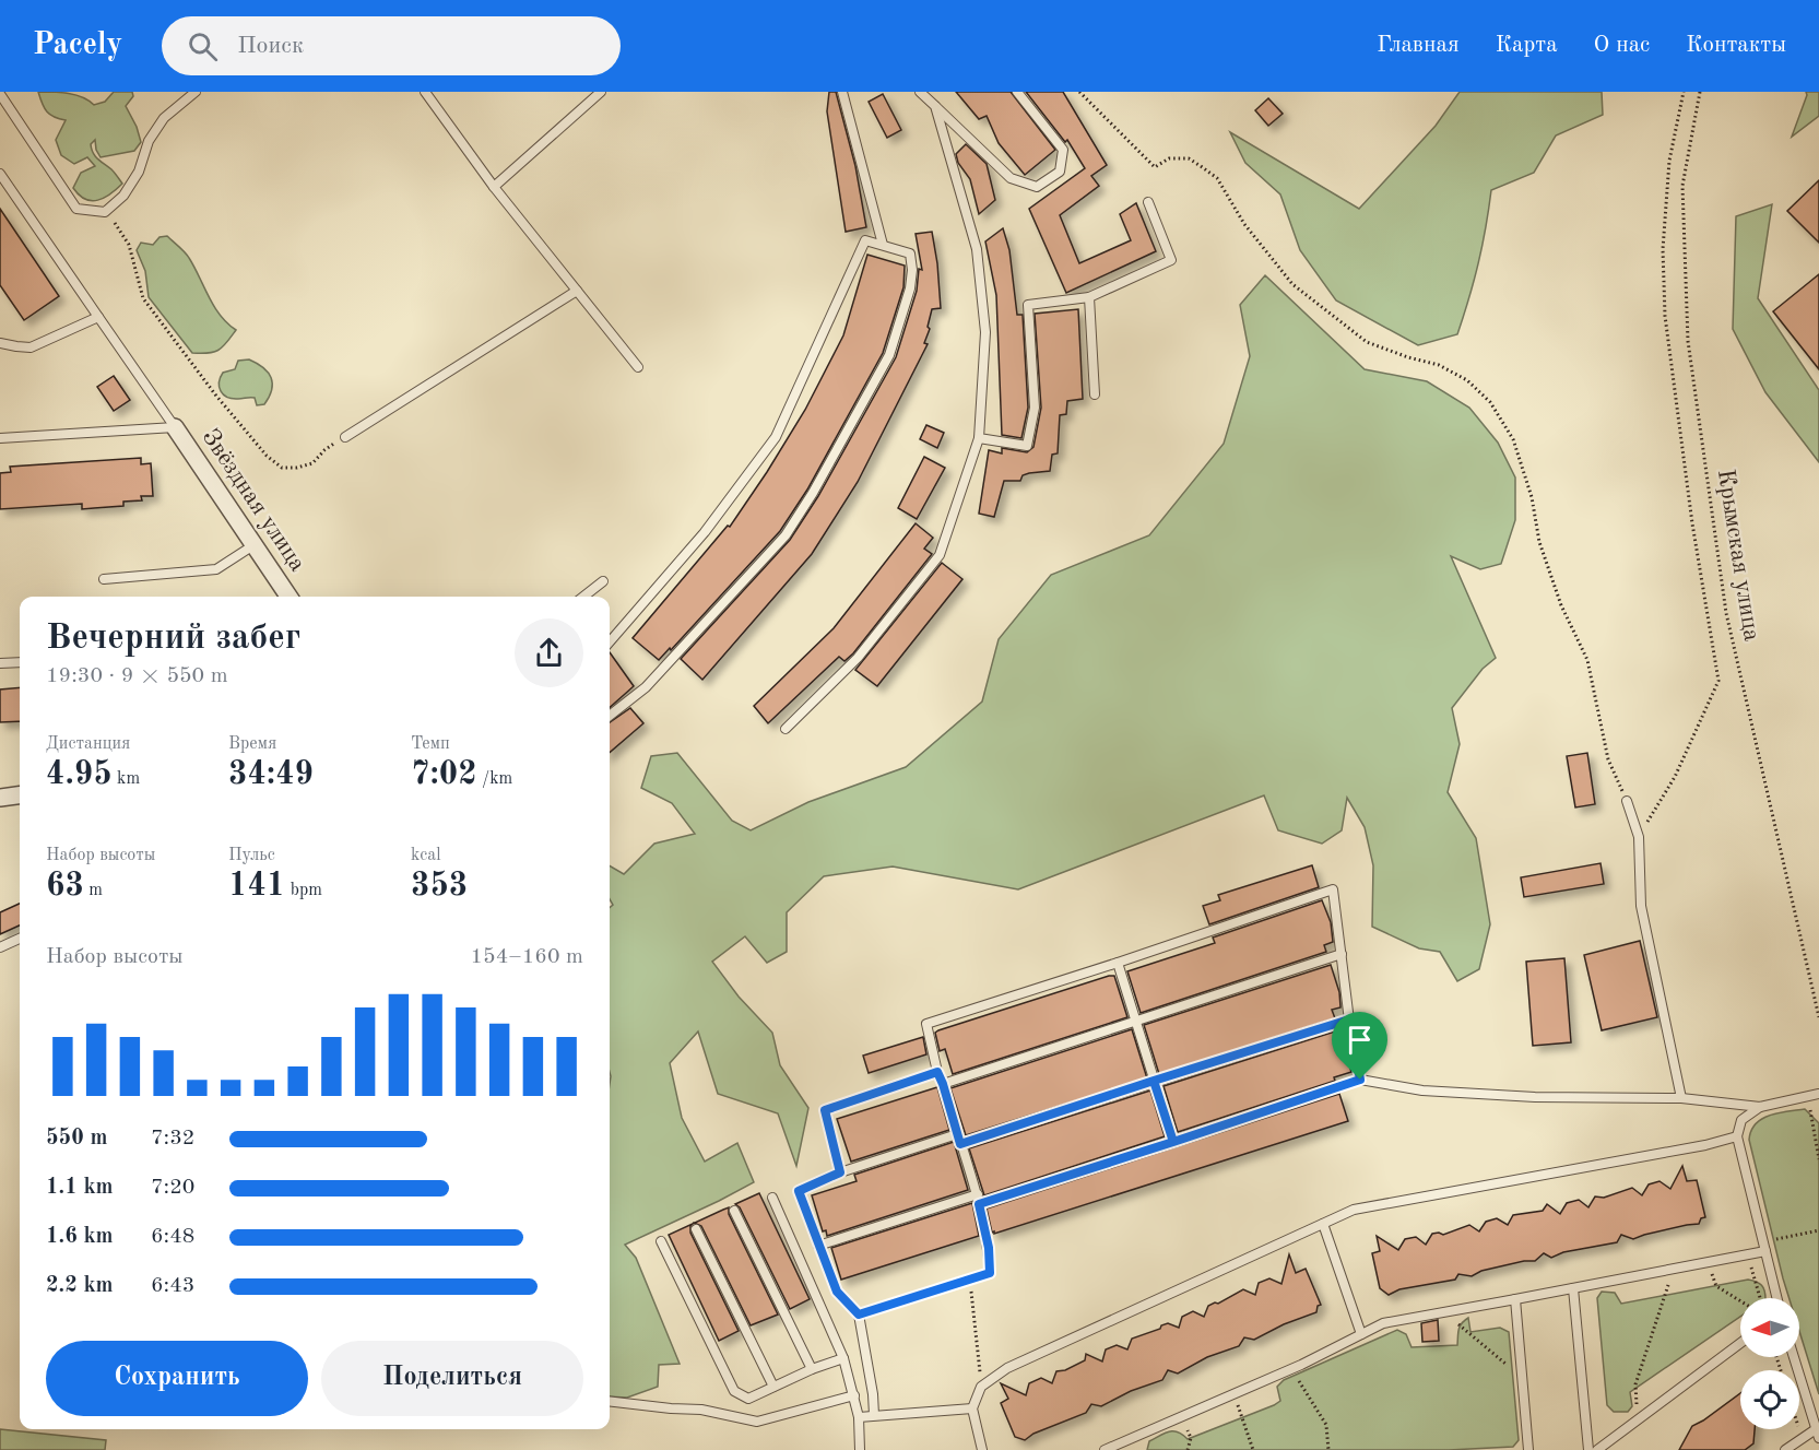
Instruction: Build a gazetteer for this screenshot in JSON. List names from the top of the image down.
{
  "streets": {
    "street": ["Звёздная улица"],
    "path": ["Крымская улица"]
  },
  "north": "left",
  "page": {
    "header": "Pacely",
    "search": "Поиск",
    "nav": [
      "Главная",
      "Карта",
      "О нас",
      "Контакты"
    ],
    "heading": ["Вечерний забег", "19:30 · 9 × 550 m"],
    "stats": [
      ["Дистанция", "4.95 km"],
      ["Время", "34:49"],
      ["Темп", "7:02 /km"],
      ["Набор высоты", "63 m"],
      ["Пульс", "141 bpm"],
      ["kcal", "353"]
    ],
    "chart": ["Набор высоты", "154–160 m"],
    "list": [
      {
        "name": "550 m",
        "note": "7:32"
      },
      {
        "name": "1.1 km",
        "note": "7:20"
      },
      {
        "name": "1.6 km",
        "note": "6:48"
      },
      {
        "name": "2.2 km",
        "note": "6:43"
      }
    ],
    "buttons": ["Сохранить", "Поделиться"]
  }
}
